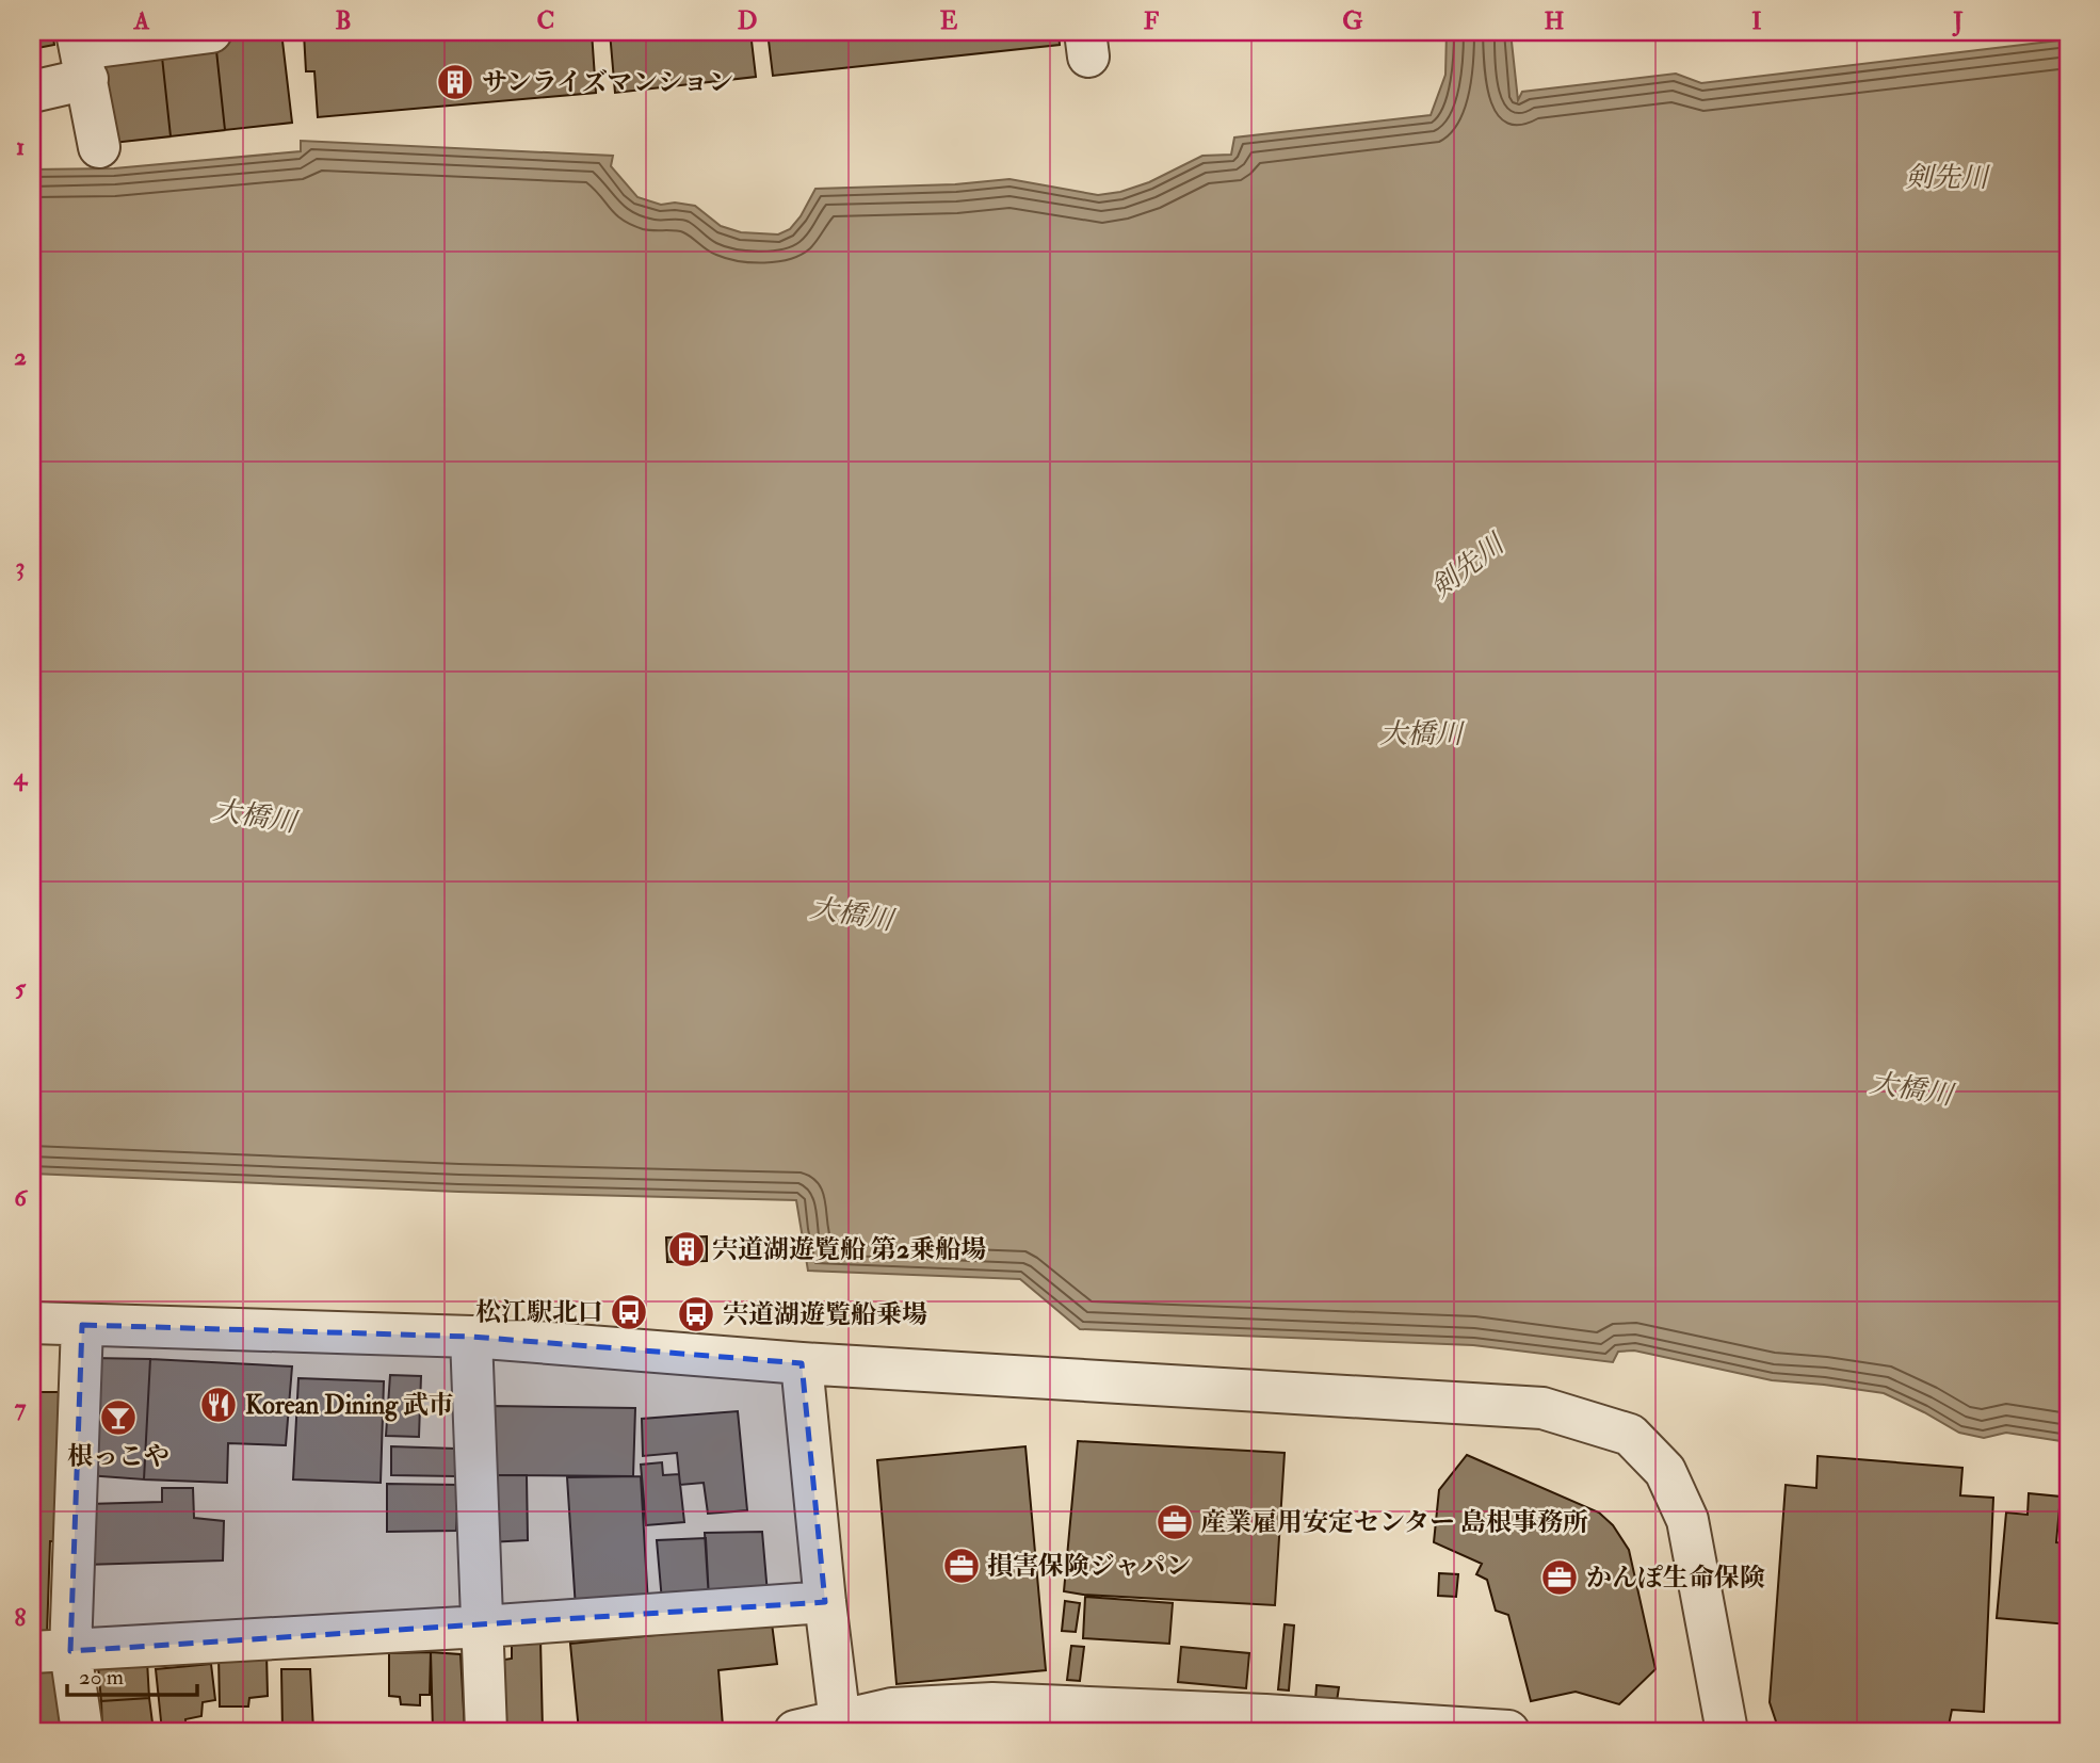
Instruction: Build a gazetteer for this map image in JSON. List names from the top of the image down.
{
  "water": ["剣先川", "大橋川"],
  "places": {
    "building": ["サンライズマンション", "宍道湖遊覧船 第2乗船場"],
    "bus stop": ["松江駅北口", "宍道湖遊覧船乗場"],
    "restaurant": ["Korean Dining 武市"],
    "bar": ["根っこや"],
    "office": ["産業雇用安定センター 島根事務所", "損害保険ジャパン", "かんぽ生命保険"]
  },
  "scale_bar": "20 m",
  "grid": {
    "columns": [
      "A",
      "B",
      "C",
      "D",
      "E",
      "F",
      "G",
      "H",
      "I",
      "J"
    ],
    "rows": [
      "1",
      "2",
      "3",
      "4",
      "5",
      "6",
      "7",
      "8"
    ]
  }
}
